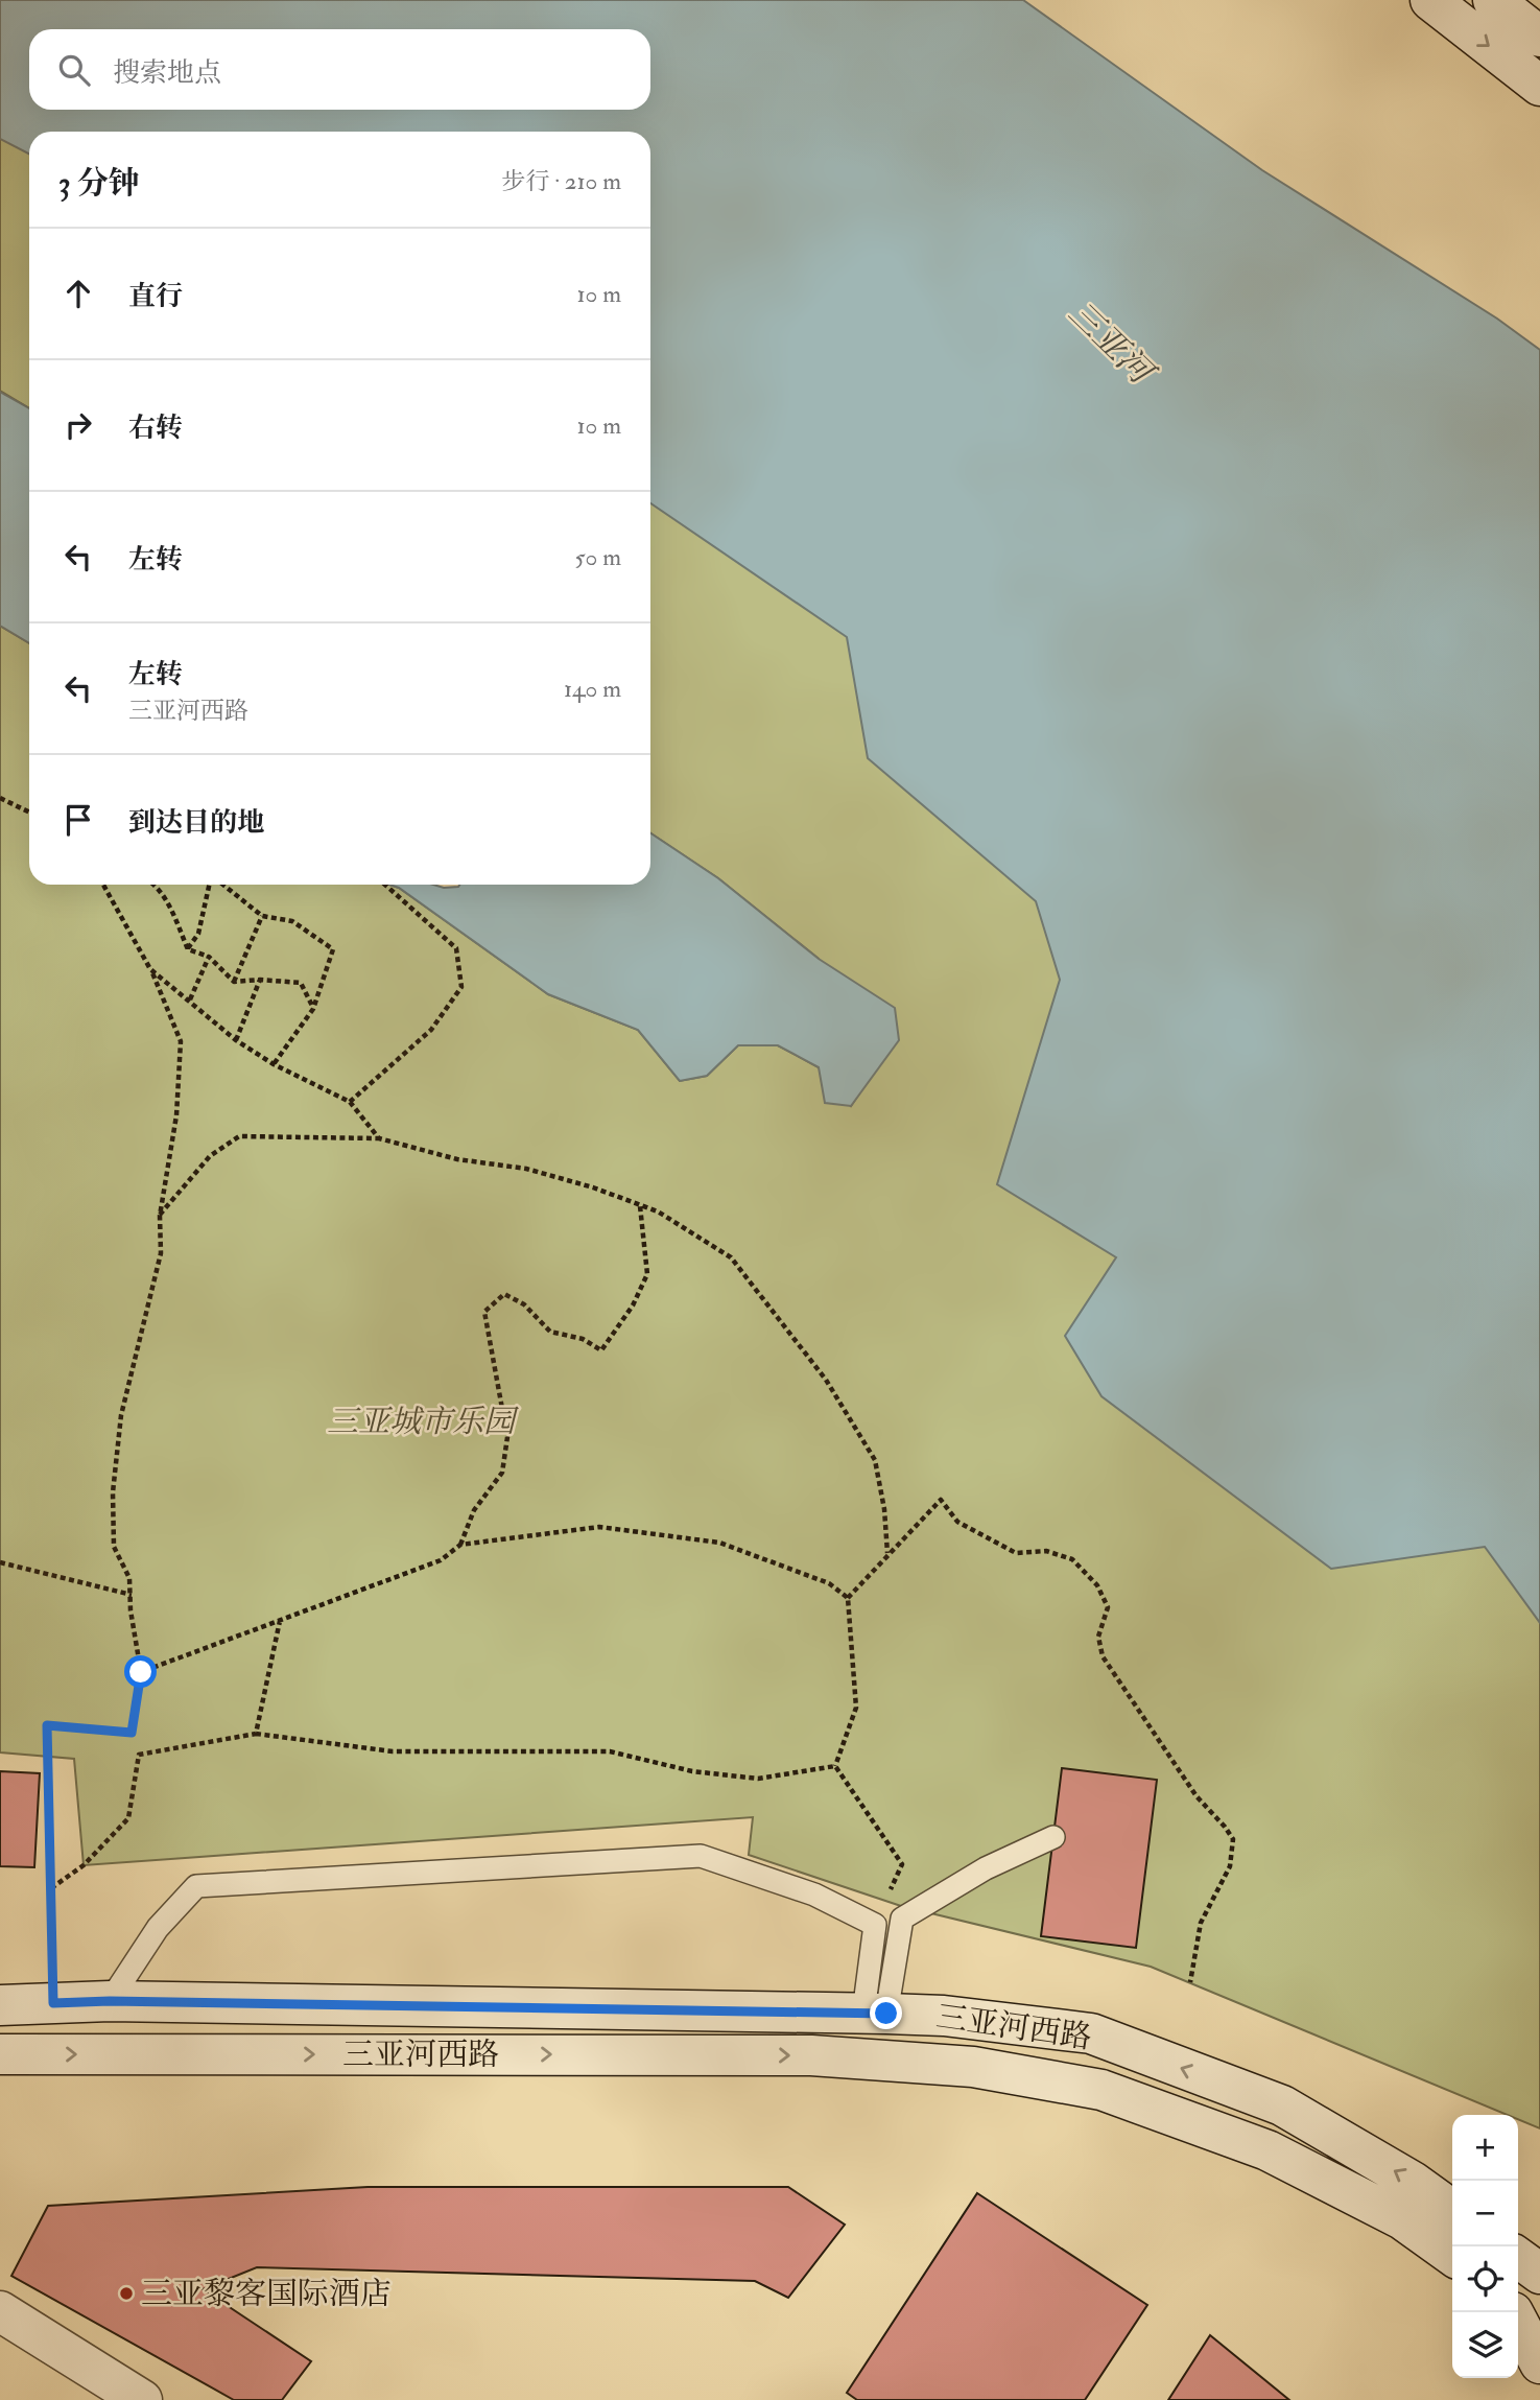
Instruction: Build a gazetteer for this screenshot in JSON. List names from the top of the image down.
{
  "streets": {
    "main road": ["三亚河西路"]
  },
  "water": ["三亚河"],
  "parks": ["三亚城市乐园"],
  "places": ["三亚黎客国际酒店"],
  "page": {
    "search": "搜索地点",
    "heading": ["3 分钟", "步行 · 210 m"],
    "list": [
      ["直行", "10 m"],
      ["右转", "10 m"],
      ["左转", "50 m"],
      ["左转", "三亚河西路", "140 m"],
      "到达目的地"
    ],
    "map_buttons": ["+", "−"]
  }
}
